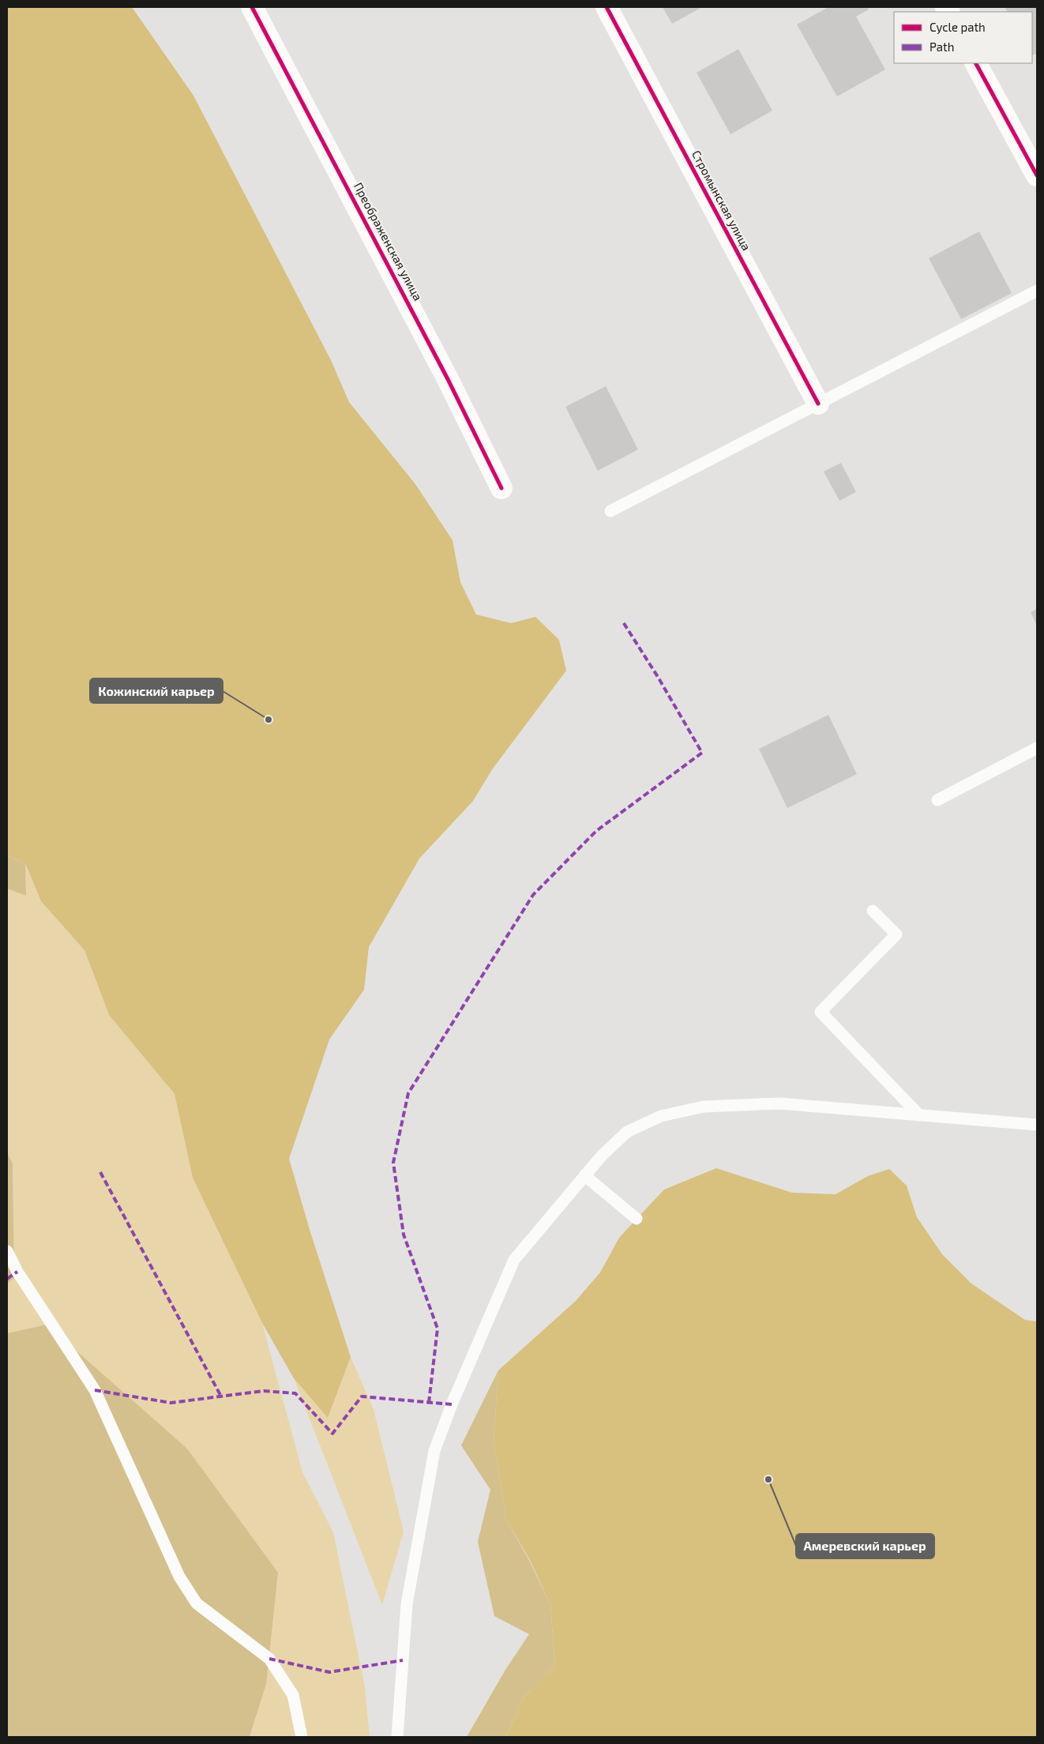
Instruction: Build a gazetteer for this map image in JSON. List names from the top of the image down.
{
  "streets": {
    "street": ["Стромынская улица", "Преображенская улица"]
  },
  "places": ["Кожинский карьер", "Амеревский карьер"],
  "legend": ["Cycle path", "Path"]
}
